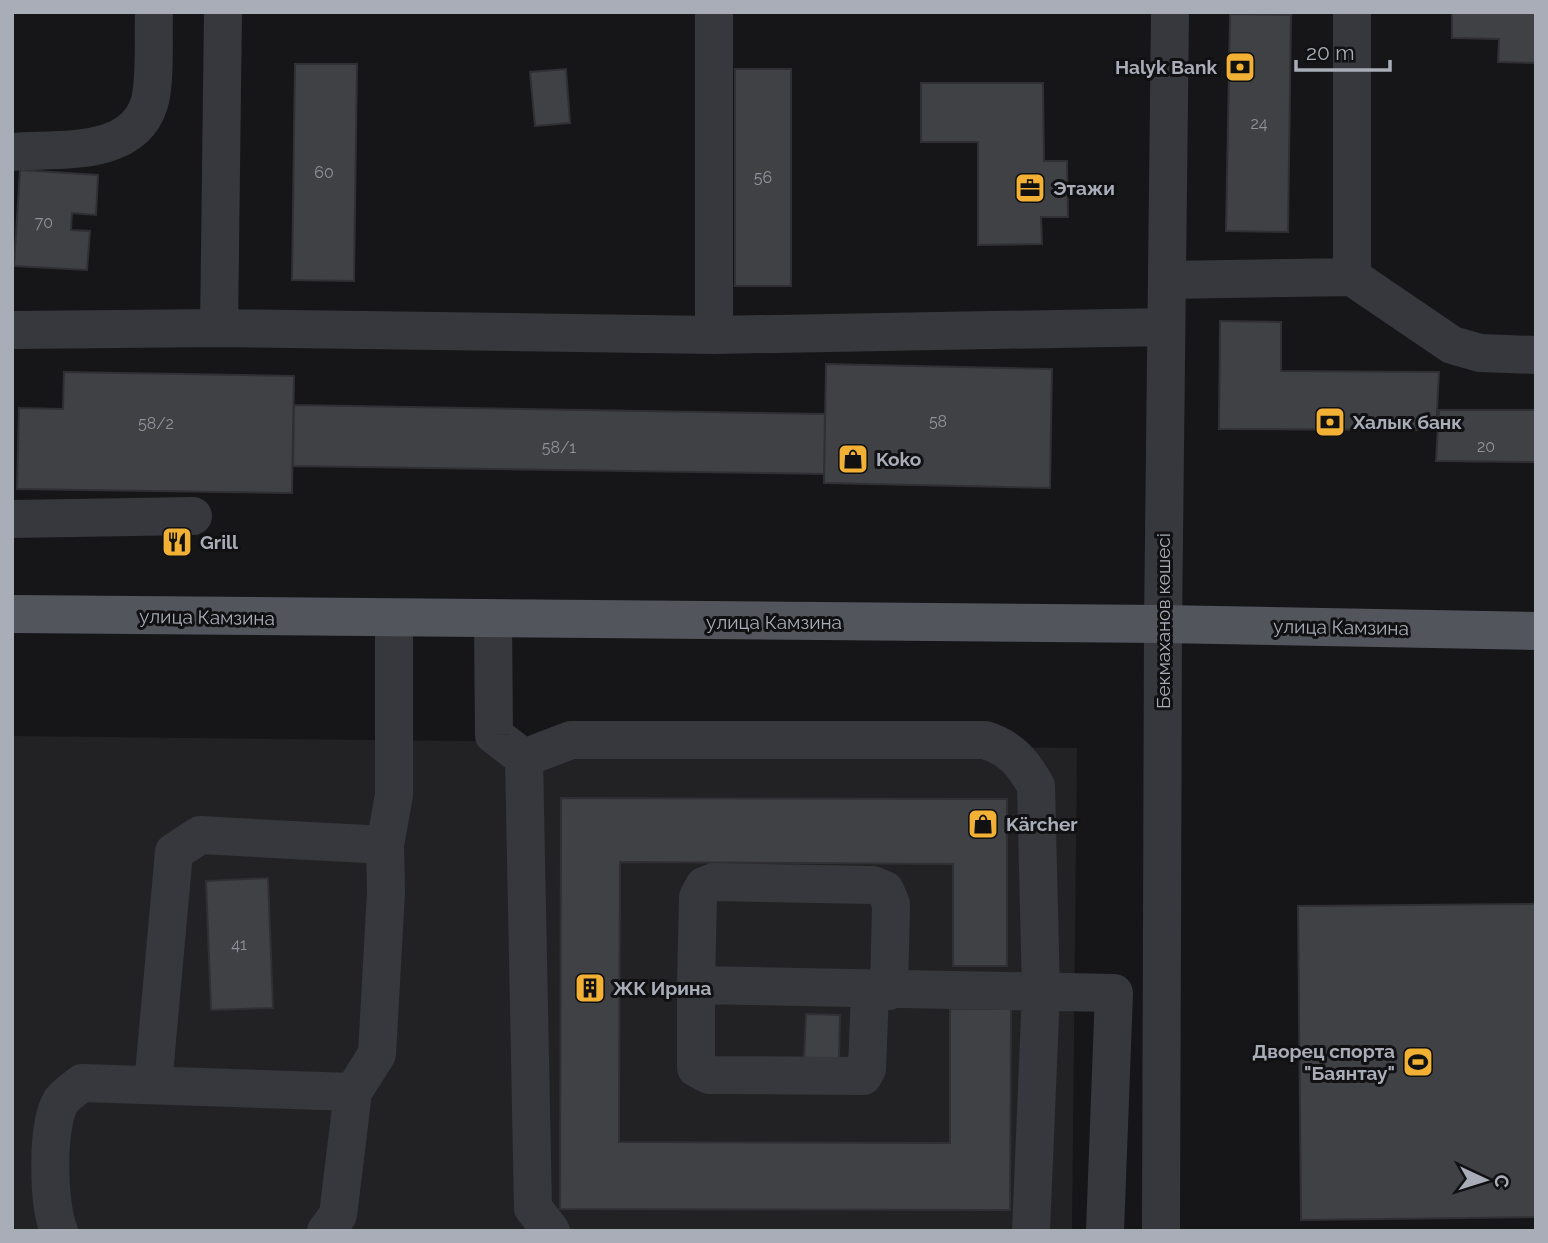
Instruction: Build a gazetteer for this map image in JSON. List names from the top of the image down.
{
  "streets": {
    "main road": ["улица Камзина"],
    "street": ["Бекмаханов көшесі"]
  },
  "crossings": [
    ["улица Камзина", "Бекмаханов көшесі"]
  ],
  "places": {
    "bank": ["Halyk Bank", "Халык банк"],
    "office": ["Этажи"],
    "shop": ["Koko", "Kärcher"],
    "restaurant": ["Grill"],
    "building": ["ЖК Ирина"],
    "sports": ["Дворец спорта \"Баянтау\""]
  },
  "house_numbers": [
    "24",
    "60",
    "56",
    "70",
    "58",
    "58/2",
    "20",
    "58/1",
    "41"
  ],
  "scale_bar": "20 m",
  "north": "right"
}
